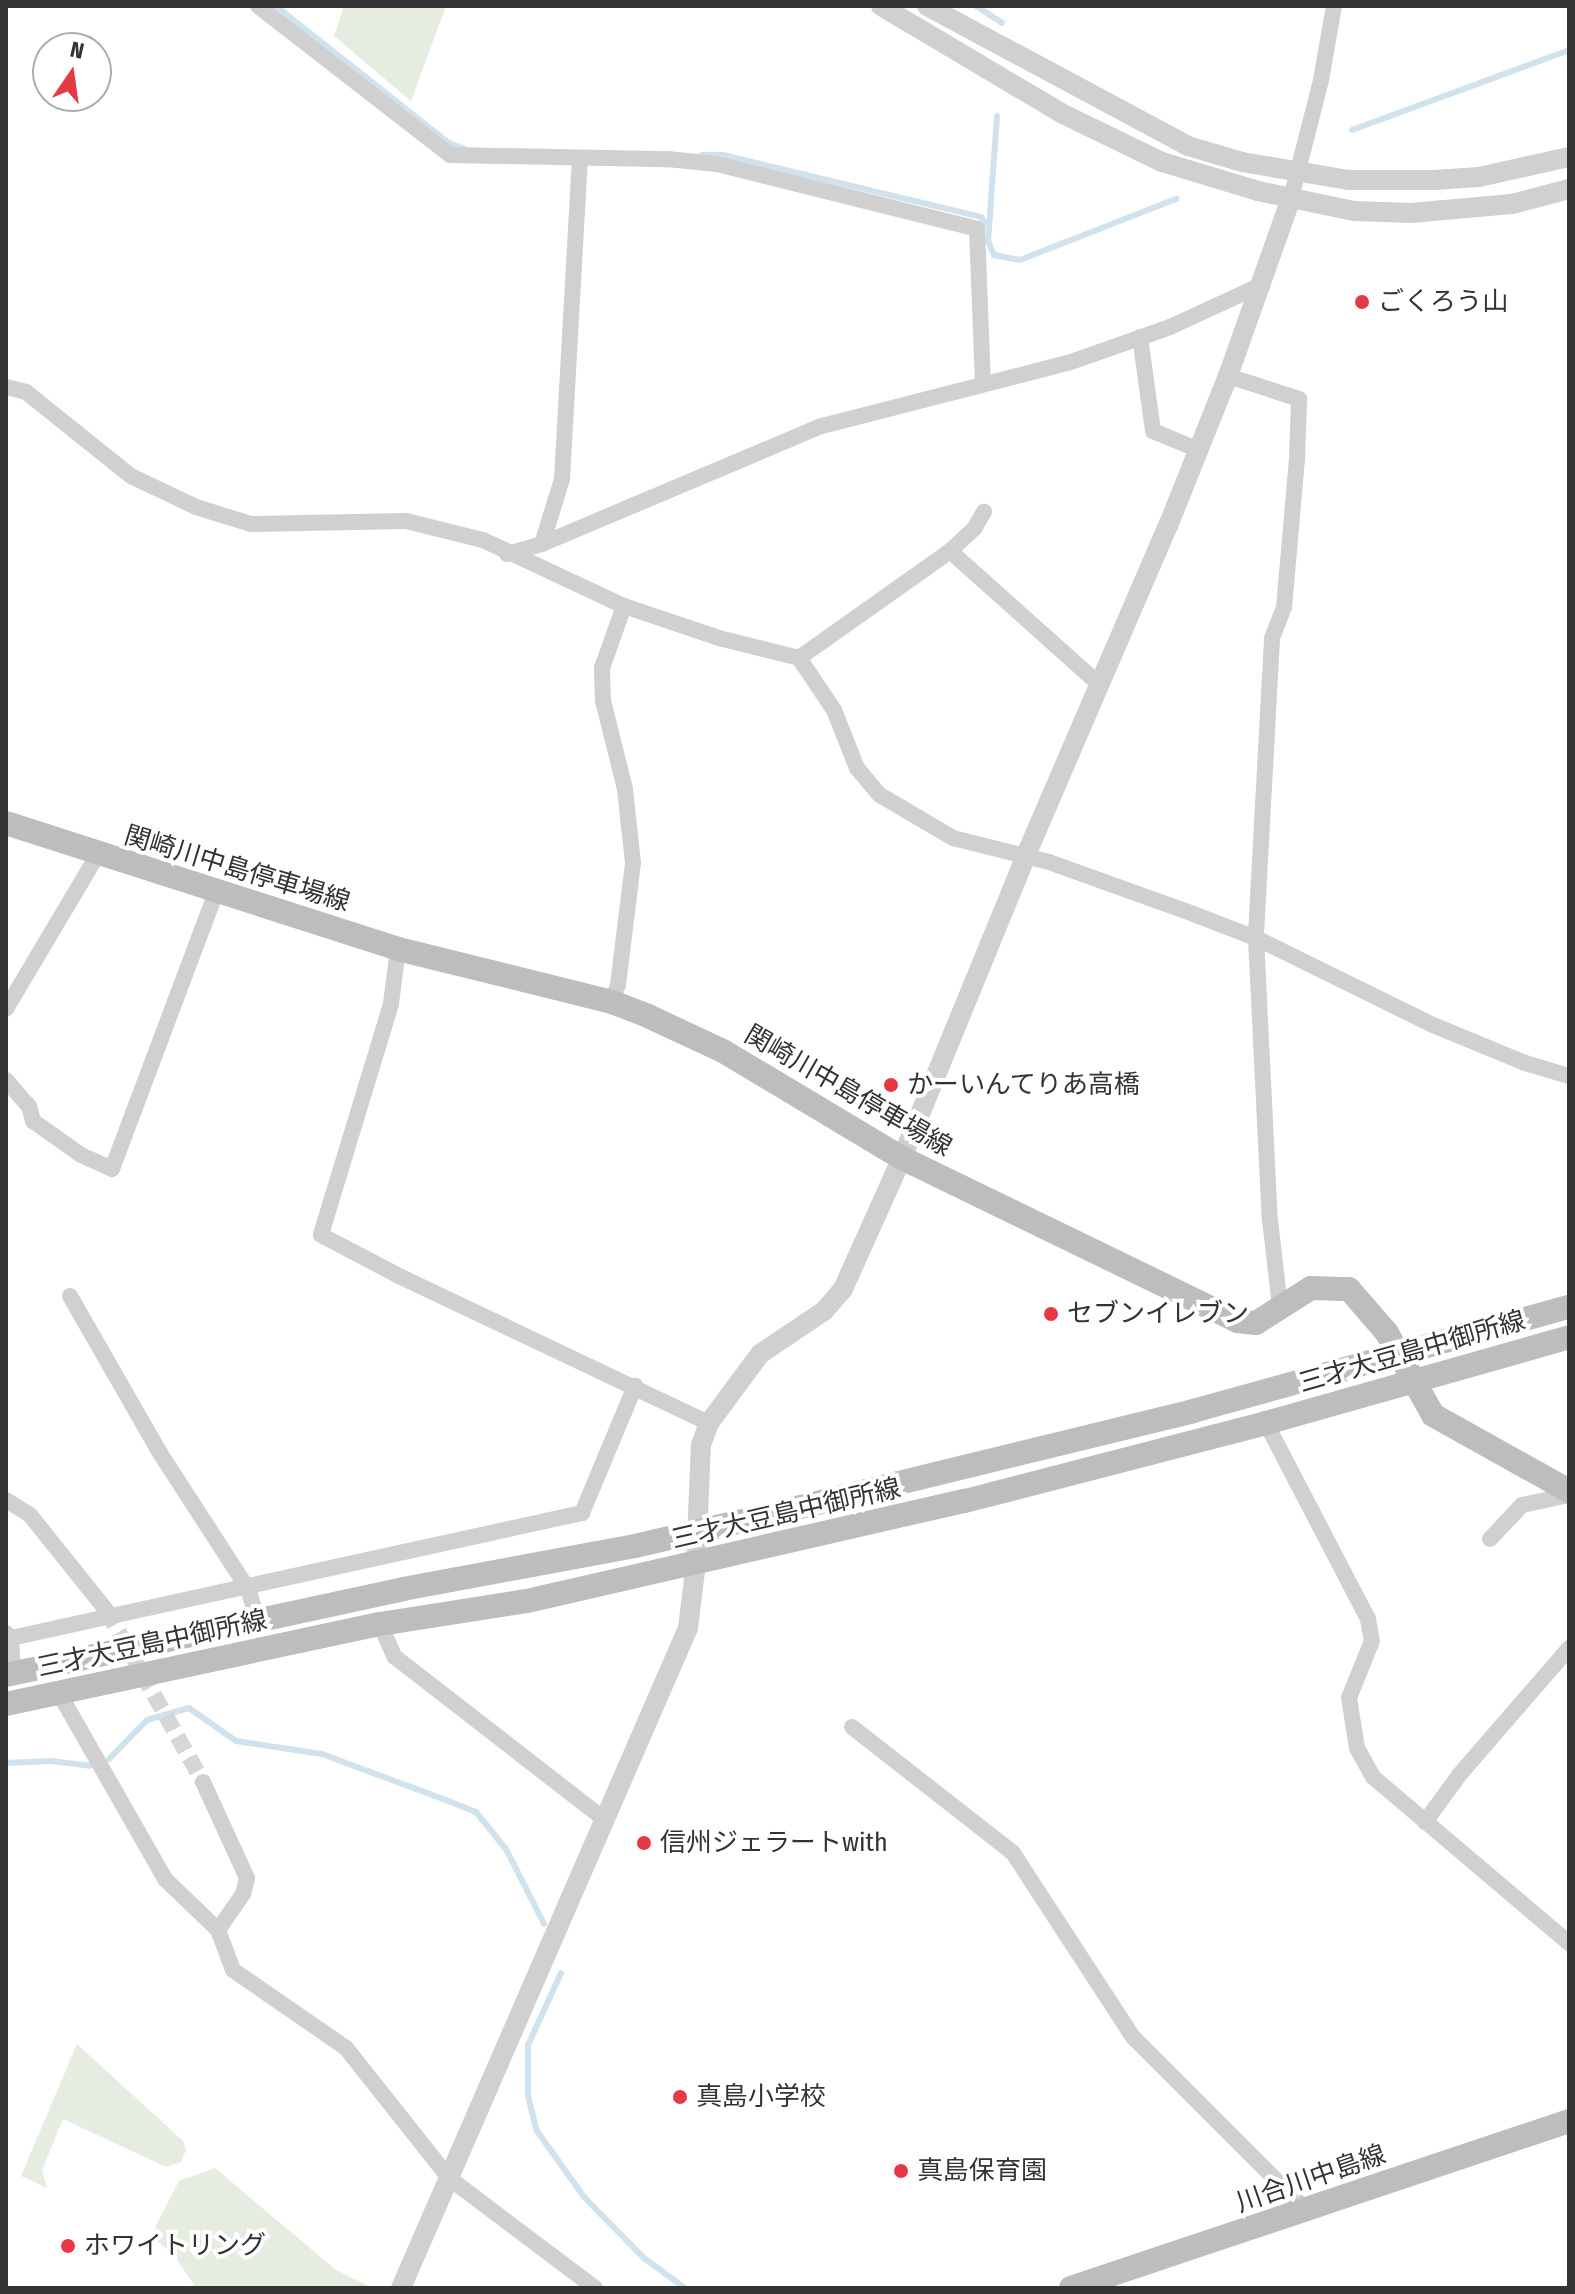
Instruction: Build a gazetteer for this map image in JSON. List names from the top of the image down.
{
  "streets": {
    "main road": ["関崎川中島停車場線", "三才大豆島中御所線", "川合川中島線"]
  },
  "crossings": [
    ["関崎川中島停車場線", "三才大豆島中御所線"]
  ],
  "places": [
    "ごくろう山",
    "かーいんてりあ高橋",
    "セブンイレブン",
    "信州ジェラートwith",
    "真島小学校",
    "真島保育園",
    "ホワイトリング"
  ],
  "north": "top"
}
